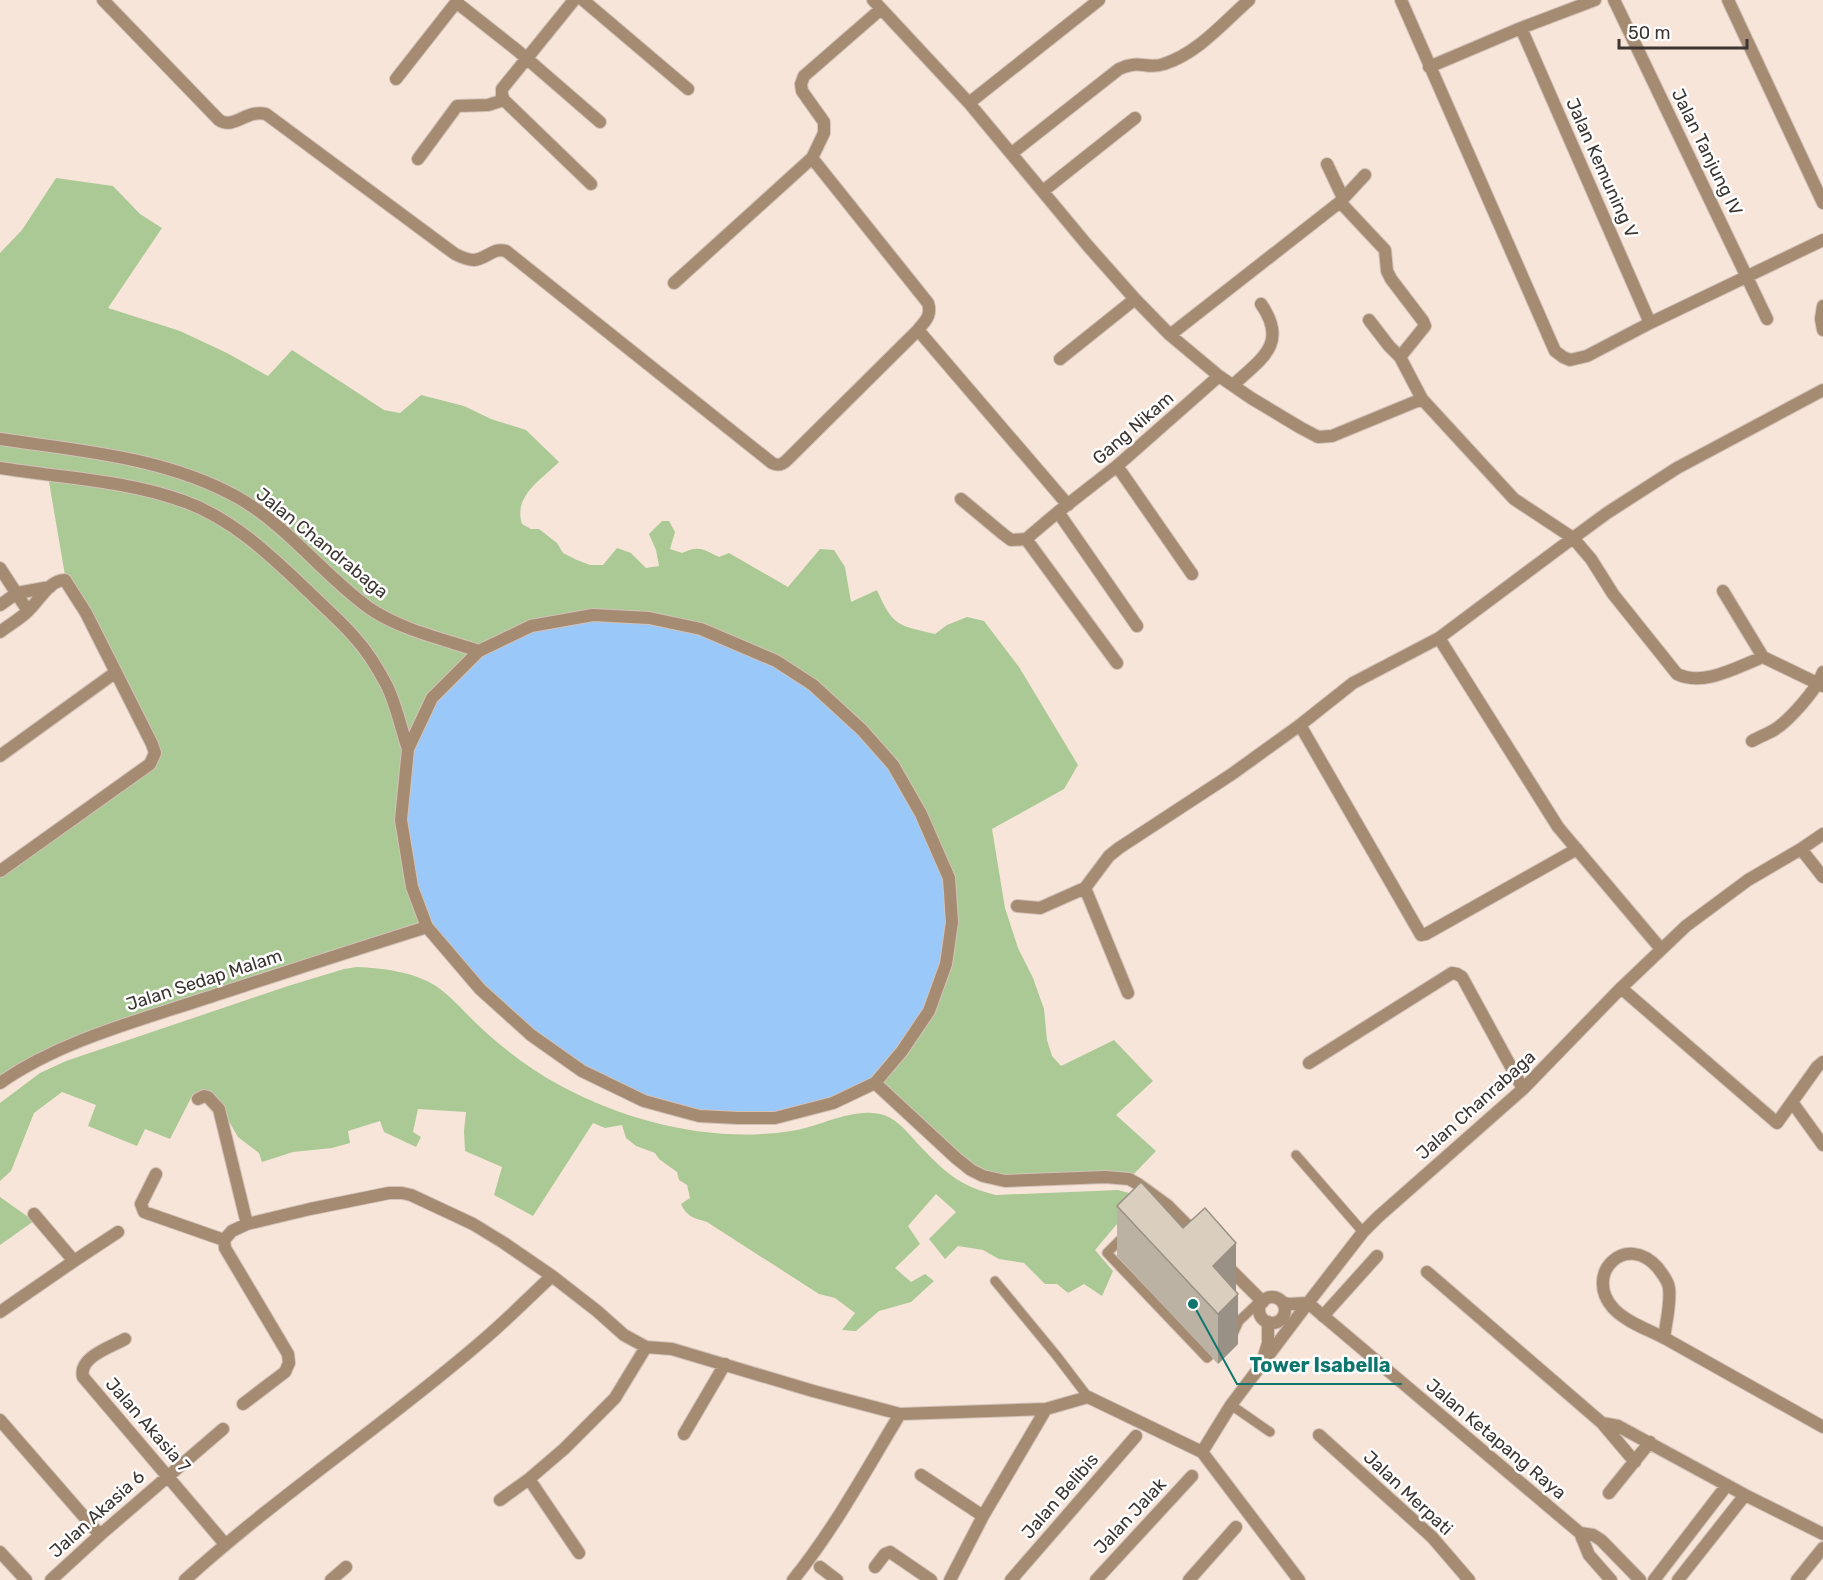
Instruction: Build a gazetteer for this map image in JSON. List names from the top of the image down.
{
  "streets": {
    "street": [
      "Jalan Tanjung IV",
      "Jalan Kemuning V",
      "Gang Nikam",
      "Jalan Chandrabaga",
      "Jalan Sedap Malam",
      "Jalan Chanrabaga",
      "Jalan Akasia 7",
      "Jalan Ketapang Raya",
      "Jalan Merpati",
      "Jalan Belibis",
      "Jalan Akasia 6",
      "Jalan Jalak"
    ]
  },
  "crossings": [
    ["Jalan Chanrabaga", "Jalan Ketapang Raya"],
    ["Jalan Akasia 7", "Jalan Akasia 6"]
  ],
  "places": ["Tower Isabella"],
  "scale_bar": "50 m"
}
